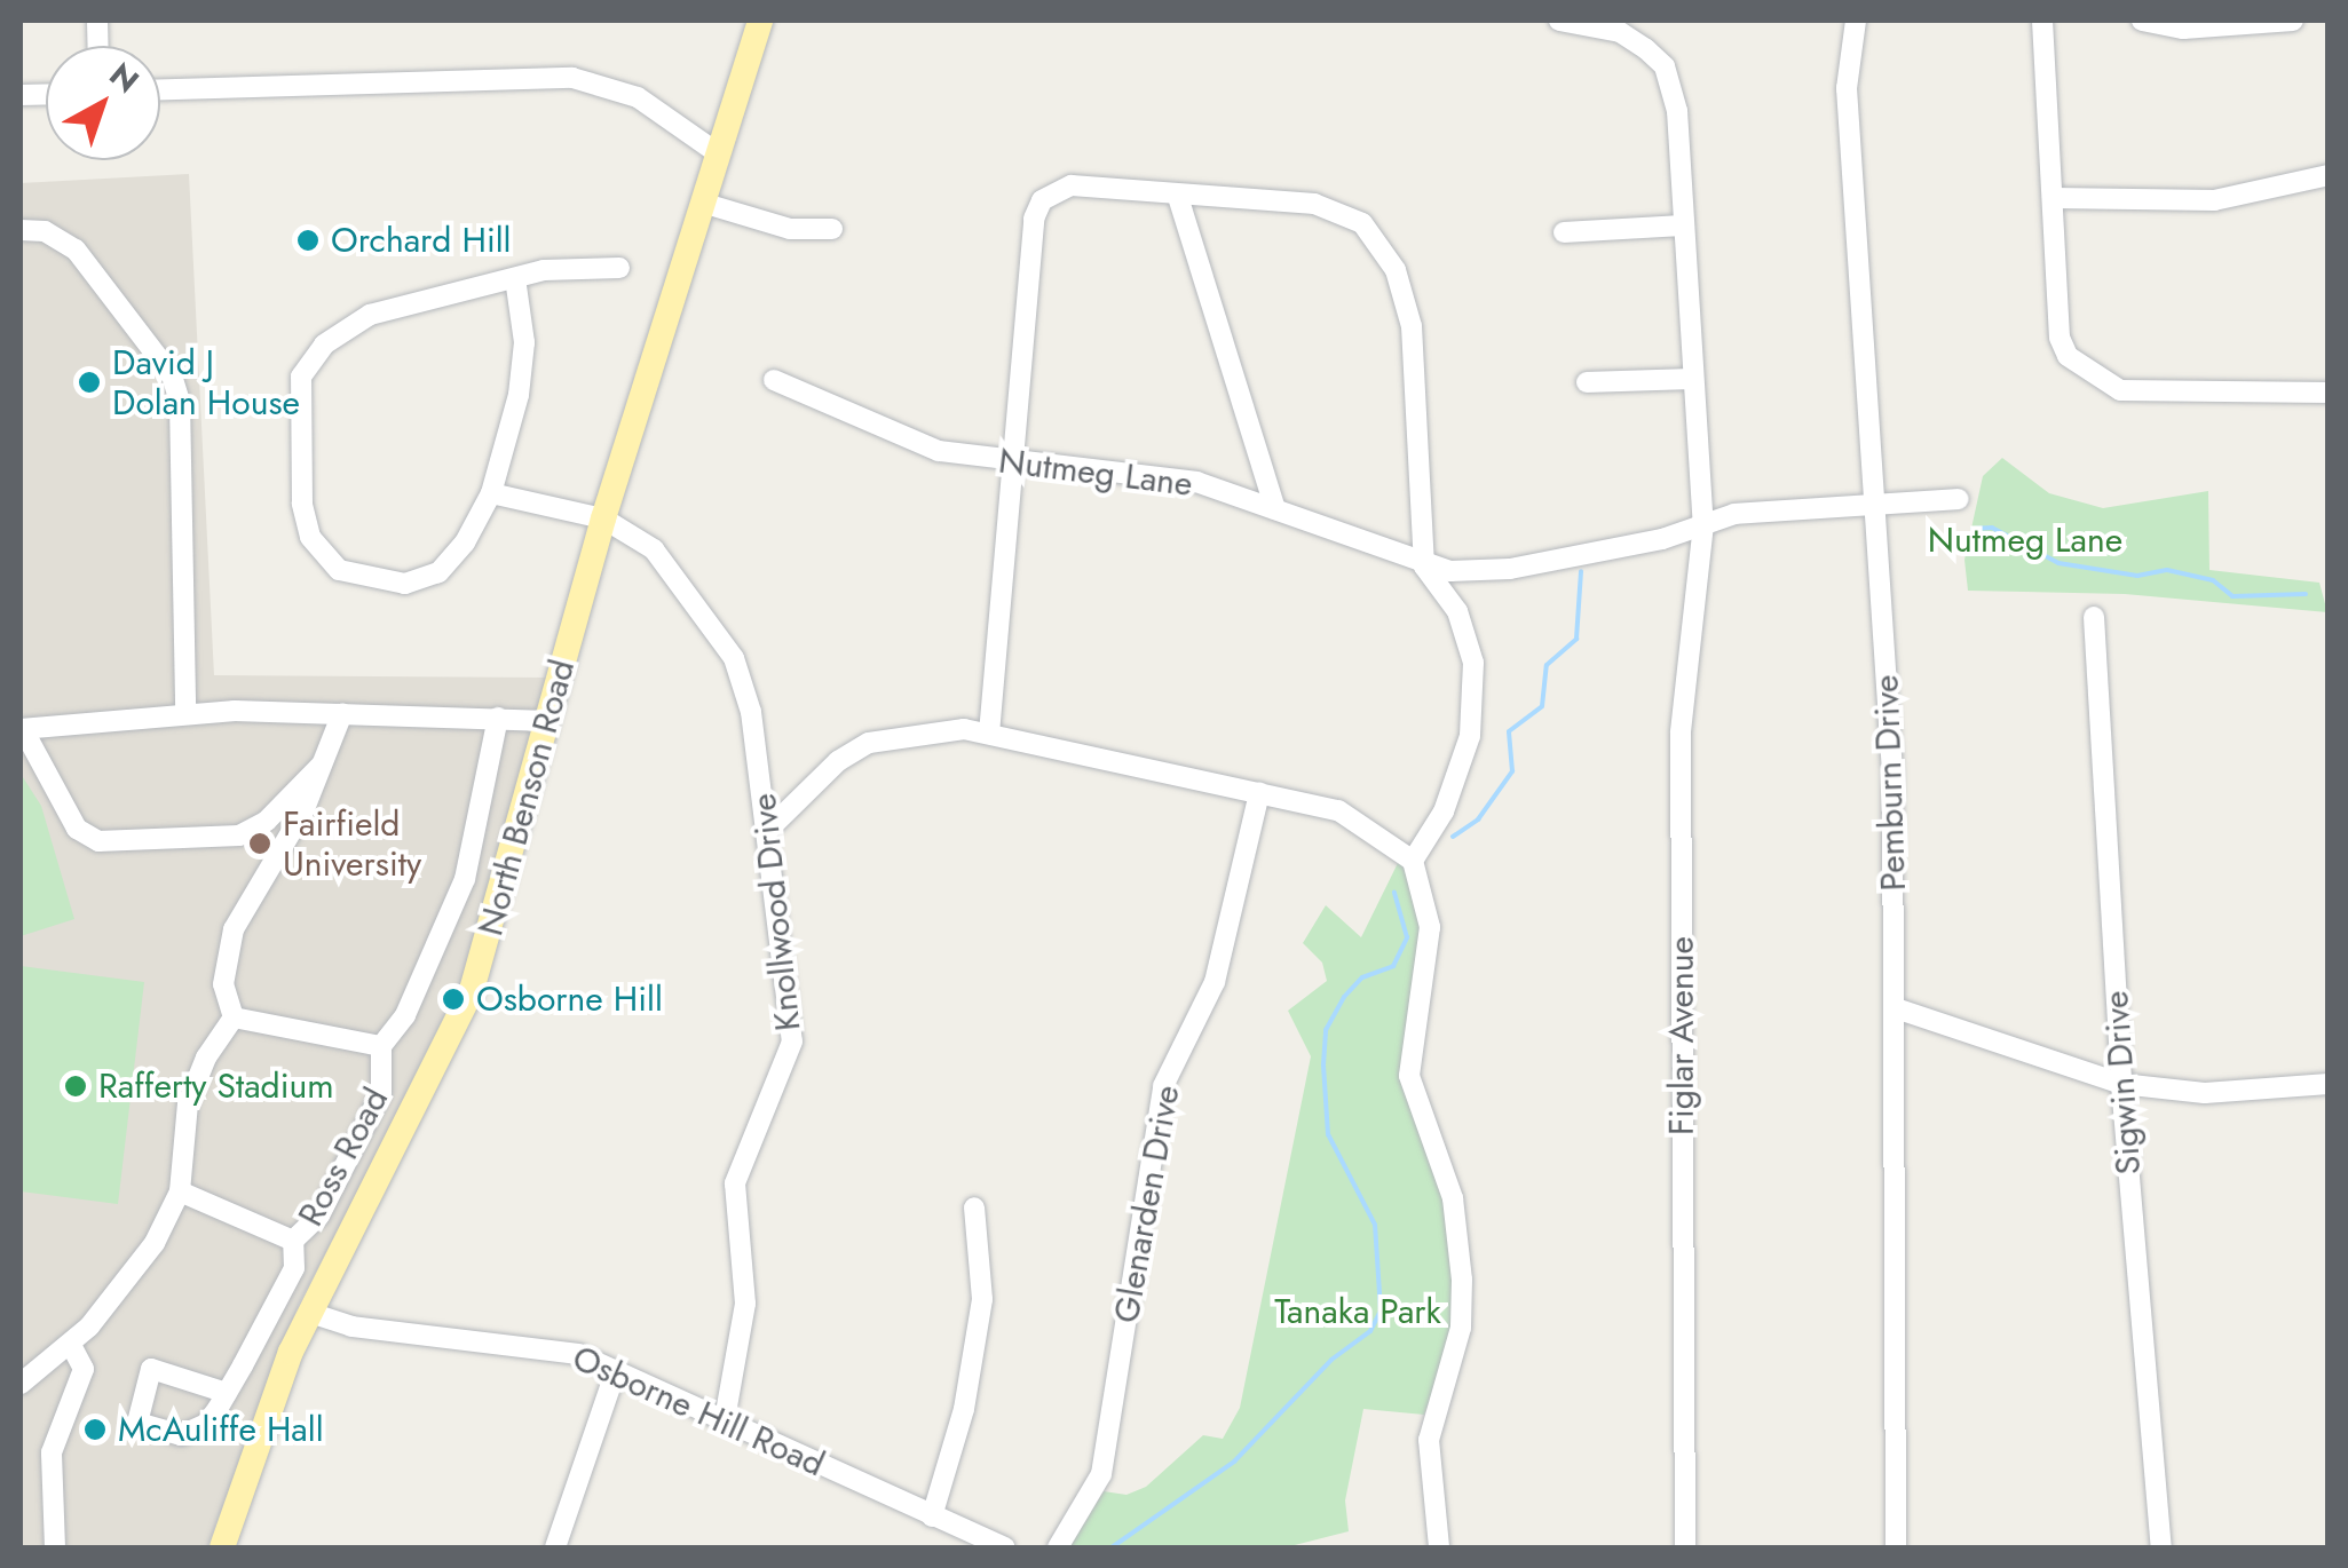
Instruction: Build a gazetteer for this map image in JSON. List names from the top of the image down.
{
  "streets": {
    "main road": ["North Benson Road"],
    "street": [
      "Nutmeg Lane",
      "Pemburn Drive",
      "Knollwood Drive",
      "Figlar Avenue",
      "Sigwin Drive",
      "Ross Road",
      "Glenarden Drive",
      "Osborne Hill Road"
    ]
  },
  "crossings": [
    ["Nutmeg Lane", "Pemburn Drive"],
    ["Nutmeg Lane", "Figlar Avenue"],
    ["North Benson Road", "Knollwood Drive"],
    ["North Benson Road", "Osborne Hill Road"],
    ["Knollwood Drive", "Osborne Hill Road"]
  ],
  "parks": ["Nutmeg Lane", "Tanaka Park"],
  "places": [
    "Orchard Hill",
    "David J Dolan House",
    "Fairfield University",
    "Osborne Hill",
    "Rafferty Stadium",
    "McAuliffe Hall"
  ],
  "north": "top right"
}
